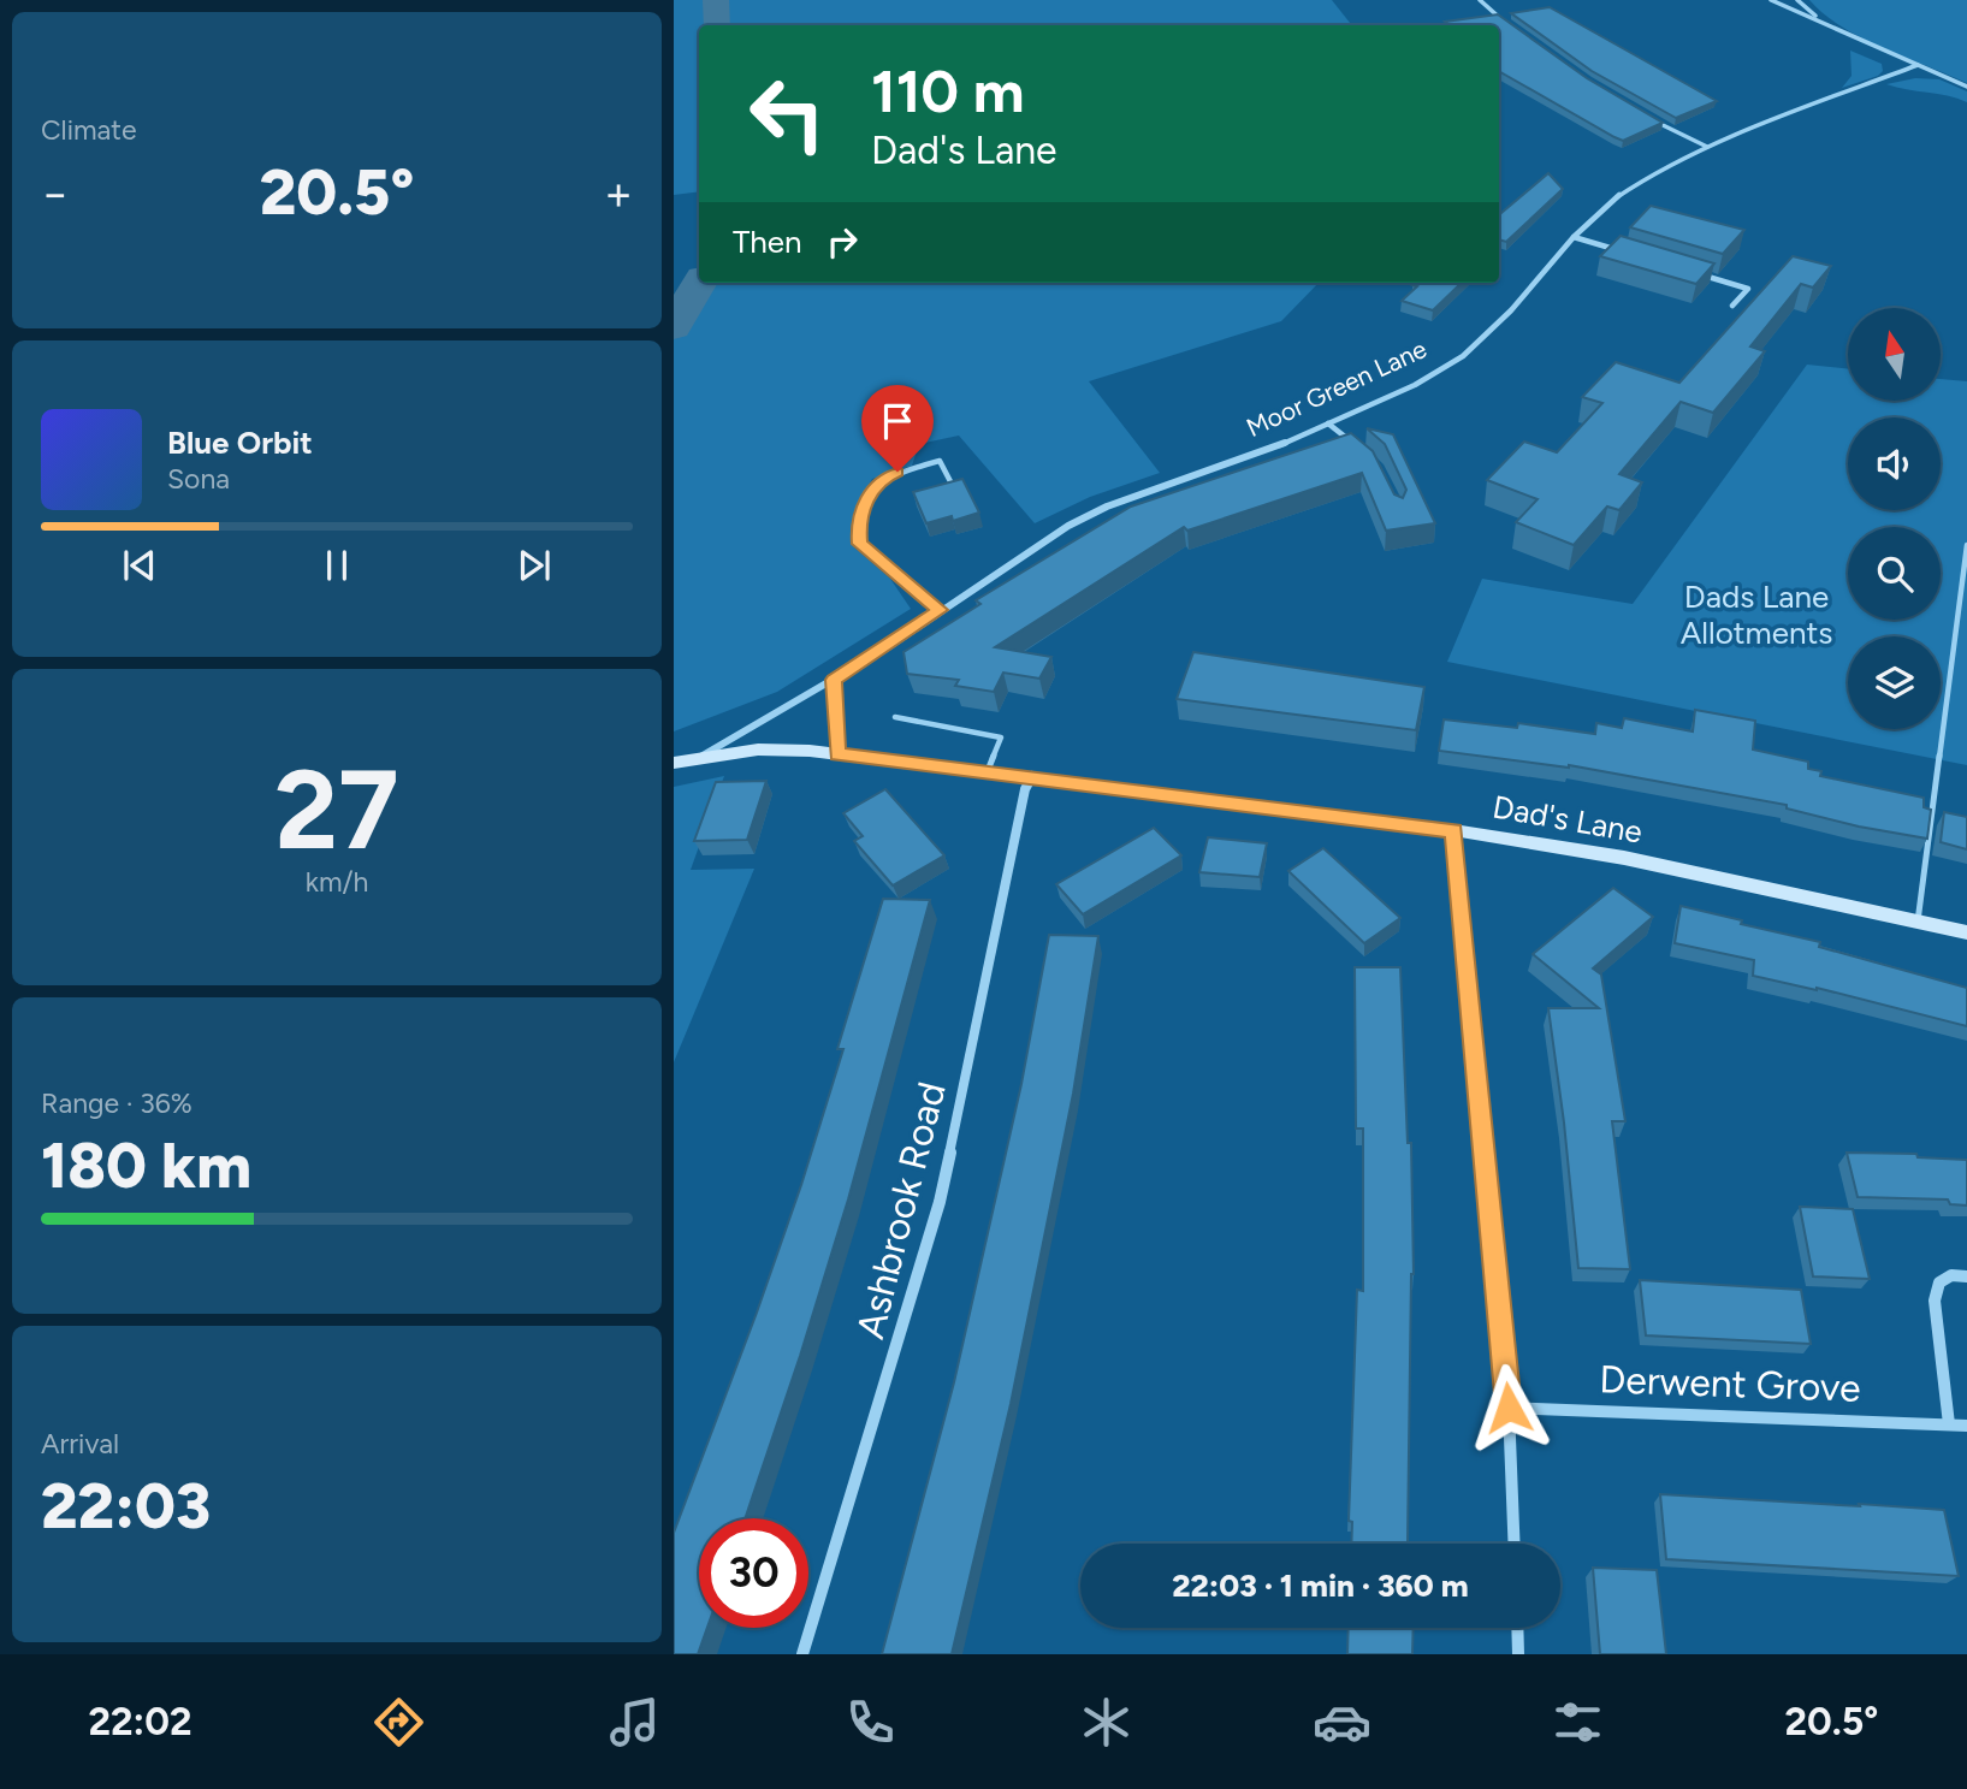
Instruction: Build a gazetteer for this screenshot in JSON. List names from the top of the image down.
{
  "streets": {
    "street": [
      "Moor Green Lane",
      "Dad's Lane",
      "Ashbrook Road",
      "Derwent Grove"
    ]
  },
  "crossings": [
    ["Moor Green Lane", "Dad's Lane"],
    ["Dad's Lane", "Ashbrook Road"]
  ],
  "parks": ["Dads Lane Allotments"],
  "north": "top",
  "page": {
    "tile": [
      "Climate",
      ["27", "km/h"],
      ["Range · 36%", "180 km"],
      ["Arrival", "22:03"]
    ],
    "turn": ["110 m", "Dad's Lane"],
    "heat": ["−", "20.5°", "+"],
    "then": "Then",
    "song": ["Blue Orbit", "Sona"],
    "limit": "30",
    "trip": "22:03 · 1 min · 360 m",
    "tabs": ["22:02", "20.5°"]
  }
}
